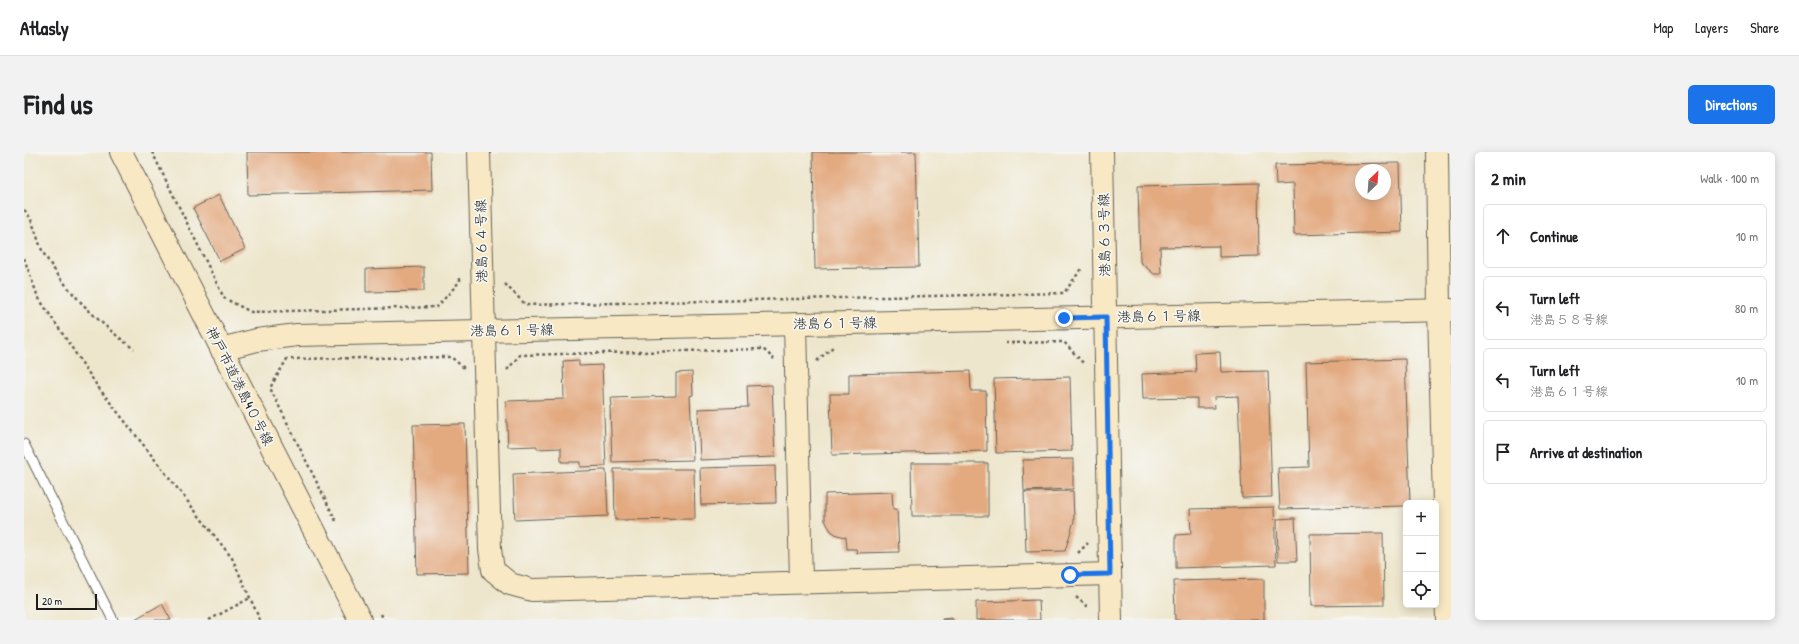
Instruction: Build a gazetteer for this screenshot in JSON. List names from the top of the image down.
{
  "streets": {
    "street": [
      "港島６３号線",
      "港島６４号線",
      "港島６１号線",
      "神戸市道港島4０号線"
    ]
  },
  "crossings": [
    ["港島６３号線", "港島６４号線"],
    ["港島６３号線", "港島６１号線"],
    ["港島６４号線", "港島６１号線"],
    ["港島６１号線", "神戸市道港島4０号線"]
  ],
  "scale_bar": "20 m",
  "north": "top right",
  "page": {
    "header": "Atlasly",
    "nav": ["Map", "Layers", "Share"],
    "title": "Find us",
    "buttons": "Directions",
    "heading": ["2 min", "Walk · 100 m"],
    "list": [
      ["Continue", "10 m"],
      ["Turn left", "港島５８号線", "80 m"],
      ["Turn left", "港島６１号線", "10 m"],
      "Arrive at destination"
    ],
    "map_buttons": ["+", "−"],
    "scale": "20 m"
  }
}
